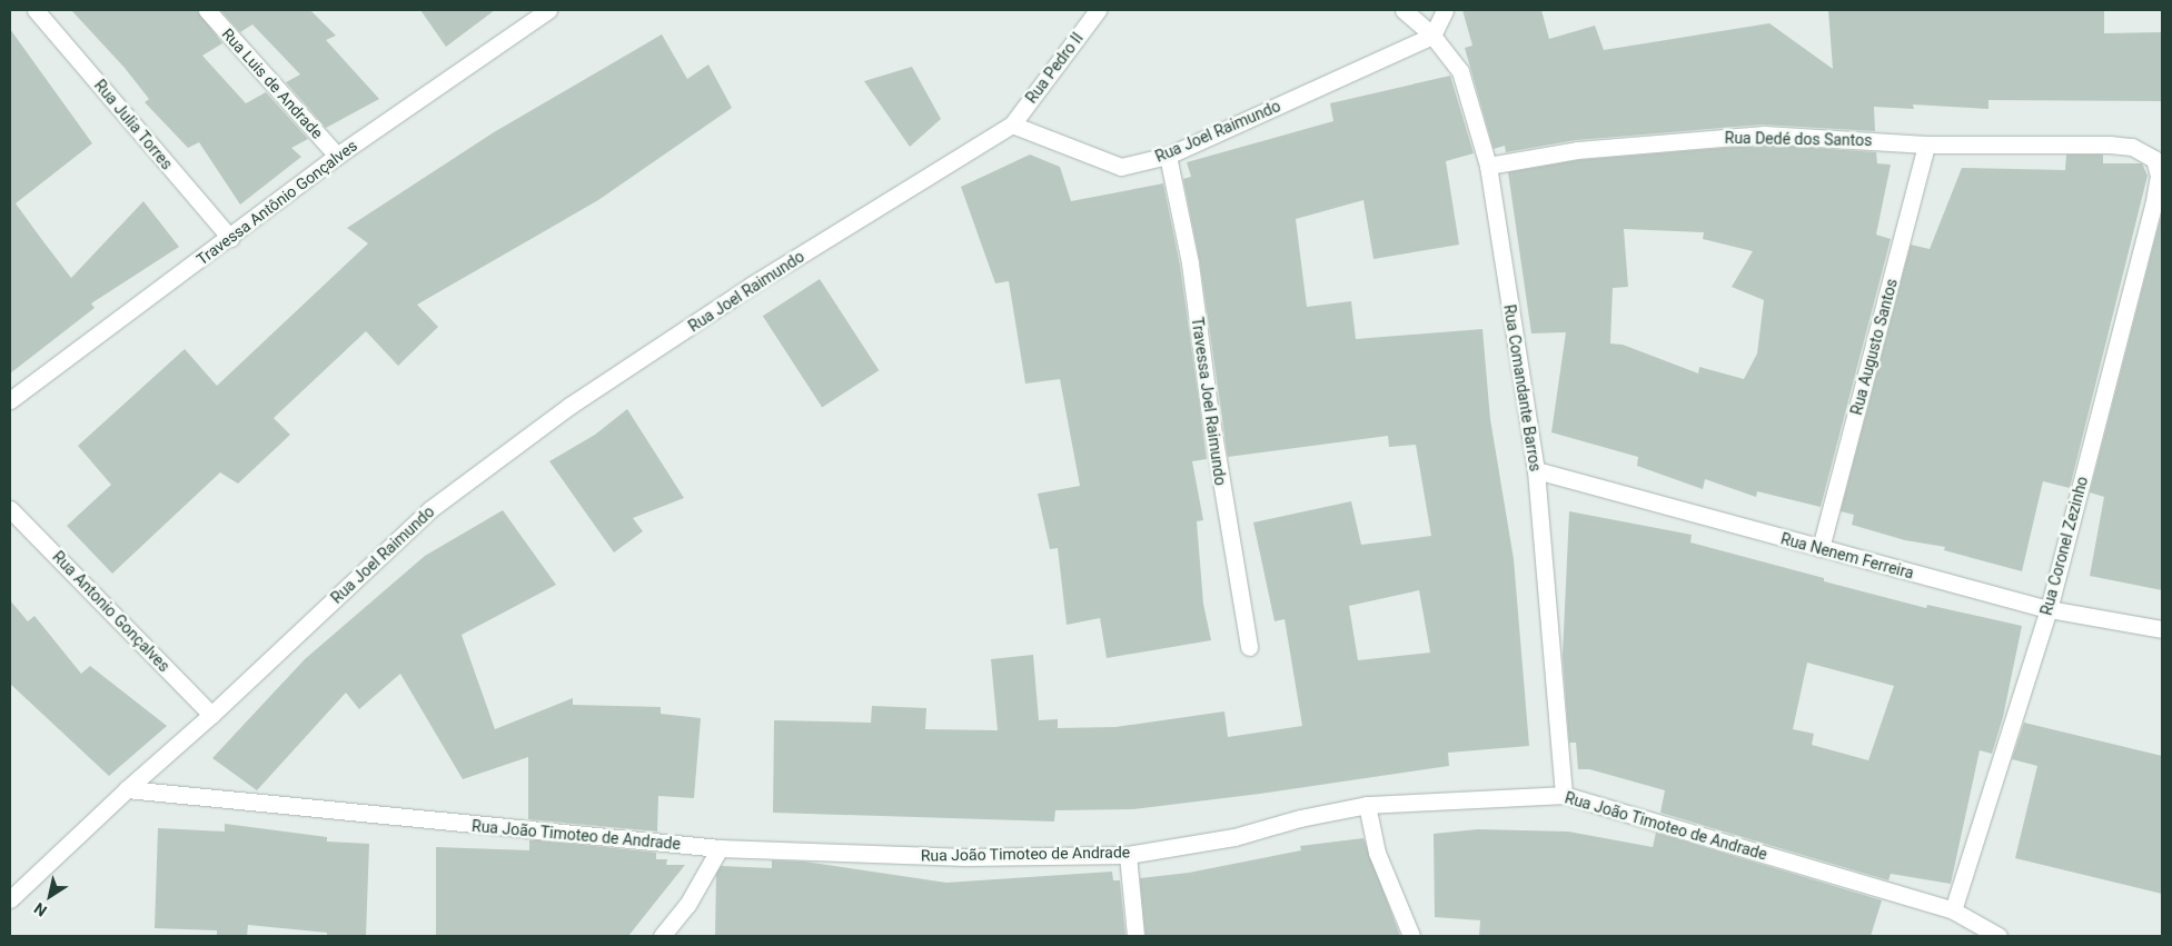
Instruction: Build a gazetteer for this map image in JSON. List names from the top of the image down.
{
  "streets": {
    "street": [
      "Rua Pedro II",
      "Rua Luis de Andrade",
      "Rua Julia Torres",
      "Rua Joel Raimundo",
      "Rua Dedé dos Santos",
      "Travessa Antônio Gonçalves",
      "Rua Augusto Santos",
      "Rua Comandante Barros",
      "Travessa Joel Raimundo",
      "Rua Coronel Zezinho",
      "Rua Nenem Ferreira",
      "Rua Antonio Gonçalves",
      "Rua João Timoteo de Andrade"
    ]
  },
  "crossings": [
    ["Rua Pedro II", "Rua Joel Raimundo"],
    ["Rua Luis de Andrade", "Travessa Antônio Gonçalves"],
    ["Rua Julia Torres", "Travessa Antônio Gonçalves"],
    ["Rua Joel Raimundo", "Rua Comandante Barros"],
    ["Rua Joel Raimundo", "Travessa Joel Raimundo"],
    ["Rua Joel Raimundo", "Rua Antonio Gonçalves"],
    ["Rua Joel Raimundo", "Rua João Timoteo de Andrade"],
    ["Rua Dedé dos Santos", "Rua Augusto Santos"],
    ["Rua Dedé dos Santos", "Rua Comandante Barros"],
    ["Rua Dedé dos Santos", "Rua Coronel Zezinho"],
    ["Rua Augusto Santos", "Rua Nenem Ferreira"],
    ["Rua Comandante Barros", "Rua Nenem Ferreira"],
    ["Rua Comandante Barros", "Rua João Timoteo de Andrade"],
    ["Rua Coronel Zezinho", "Rua Nenem Ferreira"],
    ["Rua Coronel Zezinho", "Rua João Timoteo de Andrade"]
  ],
  "north": "bottom left"
}
